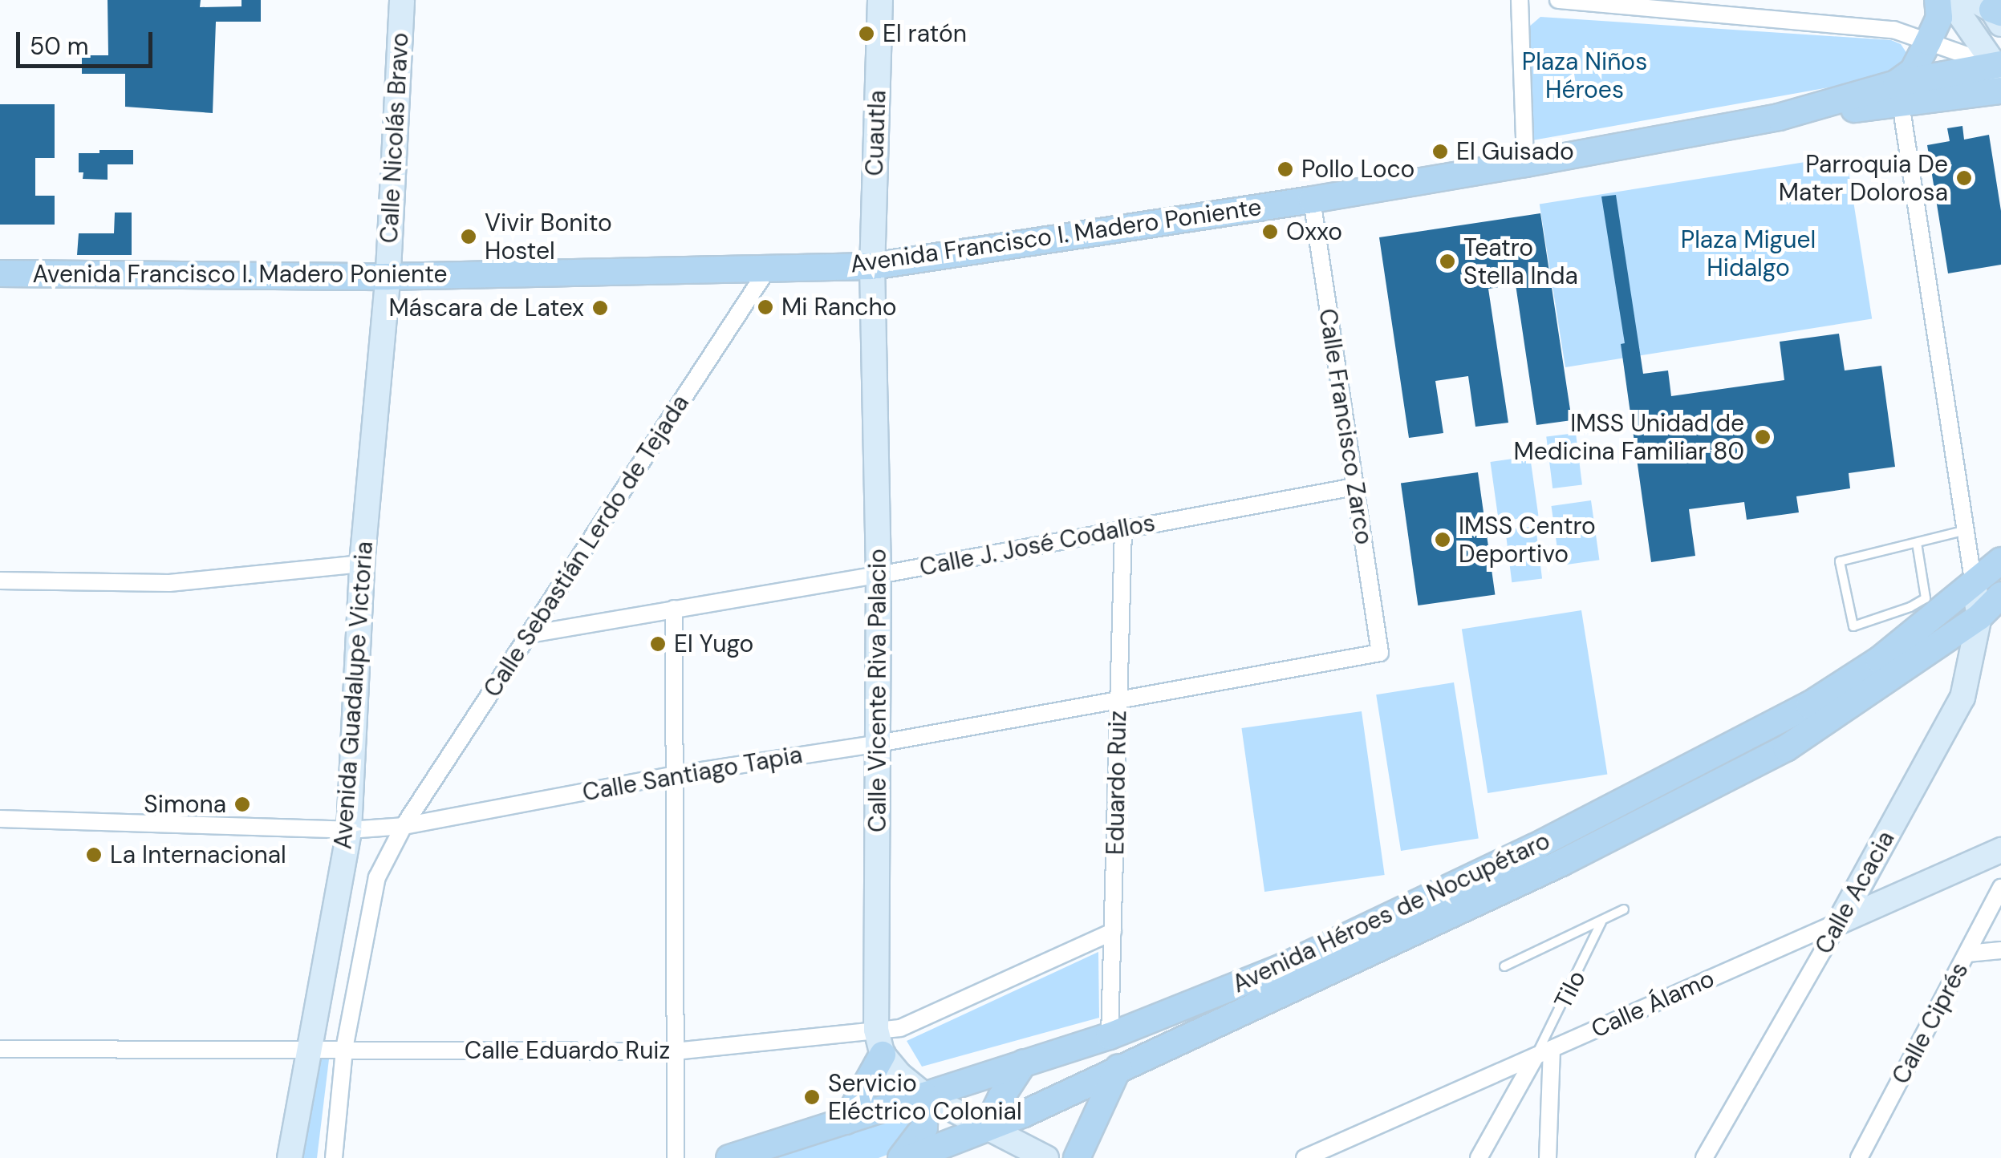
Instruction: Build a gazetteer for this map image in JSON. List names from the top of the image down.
{
  "streets": {
    "main road": ["Avenida Francisco I. Madero Poniente", "Avenida Héroes de Nocupétaro"],
    "street": [
      "Cuautla",
      "Calle Nicolás Bravo",
      "Calle Francisco Zarco",
      "Calle J. José Codallos",
      "Calle Sebastián Lerdo de Tejada",
      "Calle Vicente Riva Palacio",
      "Avenida Guadalupe Victoria",
      "Calle Santiago Tapia",
      "Eduardo Ruiz",
      "Calle Acacia",
      "Calle Álamo",
      "Calle Ciprés",
      "Calle Eduardo Ruiz"
    ],
    "lane": ["Tilo"]
  },
  "crossings": [
    ["Cuautla", "Avenida Francisco I. Madero Poniente"],
    ["Cuautla", "Calle Vicente Riva Palacio"],
    ["Calle Nicolás Bravo", "Avenida Francisco I. Madero Poniente"],
    ["Calle Nicolás Bravo", "Avenida Guadalupe Victoria"],
    ["Avenida Francisco I. Madero Poniente", "Calle Francisco Zarco"],
    ["Avenida Francisco I. Madero Poniente", "Calle Sebastián Lerdo de Tejada"],
    ["Avenida Francisco I. Madero Poniente", "Calle Vicente Riva Palacio"],
    ["Avenida Francisco I. Madero Poniente", "Avenida Guadalupe Victoria"],
    ["Calle Francisco Zarco", "Calle J. José Codallos"],
    ["Calle Francisco Zarco", "Calle Santiago Tapia"],
    ["Calle J. José Codallos", "Calle Sebastián Lerdo de Tejada"],
    ["Calle J. José Codallos", "Calle Vicente Riva Palacio"],
    ["Calle J. José Codallos", "Eduardo Ruiz"],
    ["Calle Sebastián Lerdo de Tejada", "Avenida Guadalupe Victoria"],
    ["Calle Sebastián Lerdo de Tejada", "Calle Santiago Tapia"],
    ["Calle Vicente Riva Palacio", "Calle Santiago Tapia"],
    ["Calle Vicente Riva Palacio", "Calle Eduardo Ruiz"],
    ["Avenida Guadalupe Victoria", "Calle Santiago Tapia"],
    ["Avenida Guadalupe Victoria", "Calle Eduardo Ruiz"],
    ["Calle Santiago Tapia", "Eduardo Ruiz"],
    ["Eduardo Ruiz", "Avenida Héroes de Nocupétaro"],
    ["Eduardo Ruiz", "Calle Eduardo Ruiz"],
    ["Calle Acacia", "Avenida Héroes de Nocupétaro"],
    ["Calle Acacia", "Calle Álamo"],
    ["Tilo", "Calle Álamo"]
  ],
  "parks": ["Plaza Niños Héroes", "Plaza Miguel Hidalgo"],
  "places": [
    "El ratón",
    "El Guisado",
    "Pollo Loco",
    "Parroquia De Mater Dolorosa",
    "Oxxo",
    "Vivir Bonito Hostel",
    "Teatro Stella Inda",
    "Mi Rancho",
    "Máscara de Latex",
    "IMSS Unidad de Medicina Familiar 80",
    "IMSS Centro Deportivo",
    "El Yugo",
    "Simona",
    "La Internacional",
    "Servicio Eléctrico Colonial"
  ],
  "scale_bar": "50 m"
}
